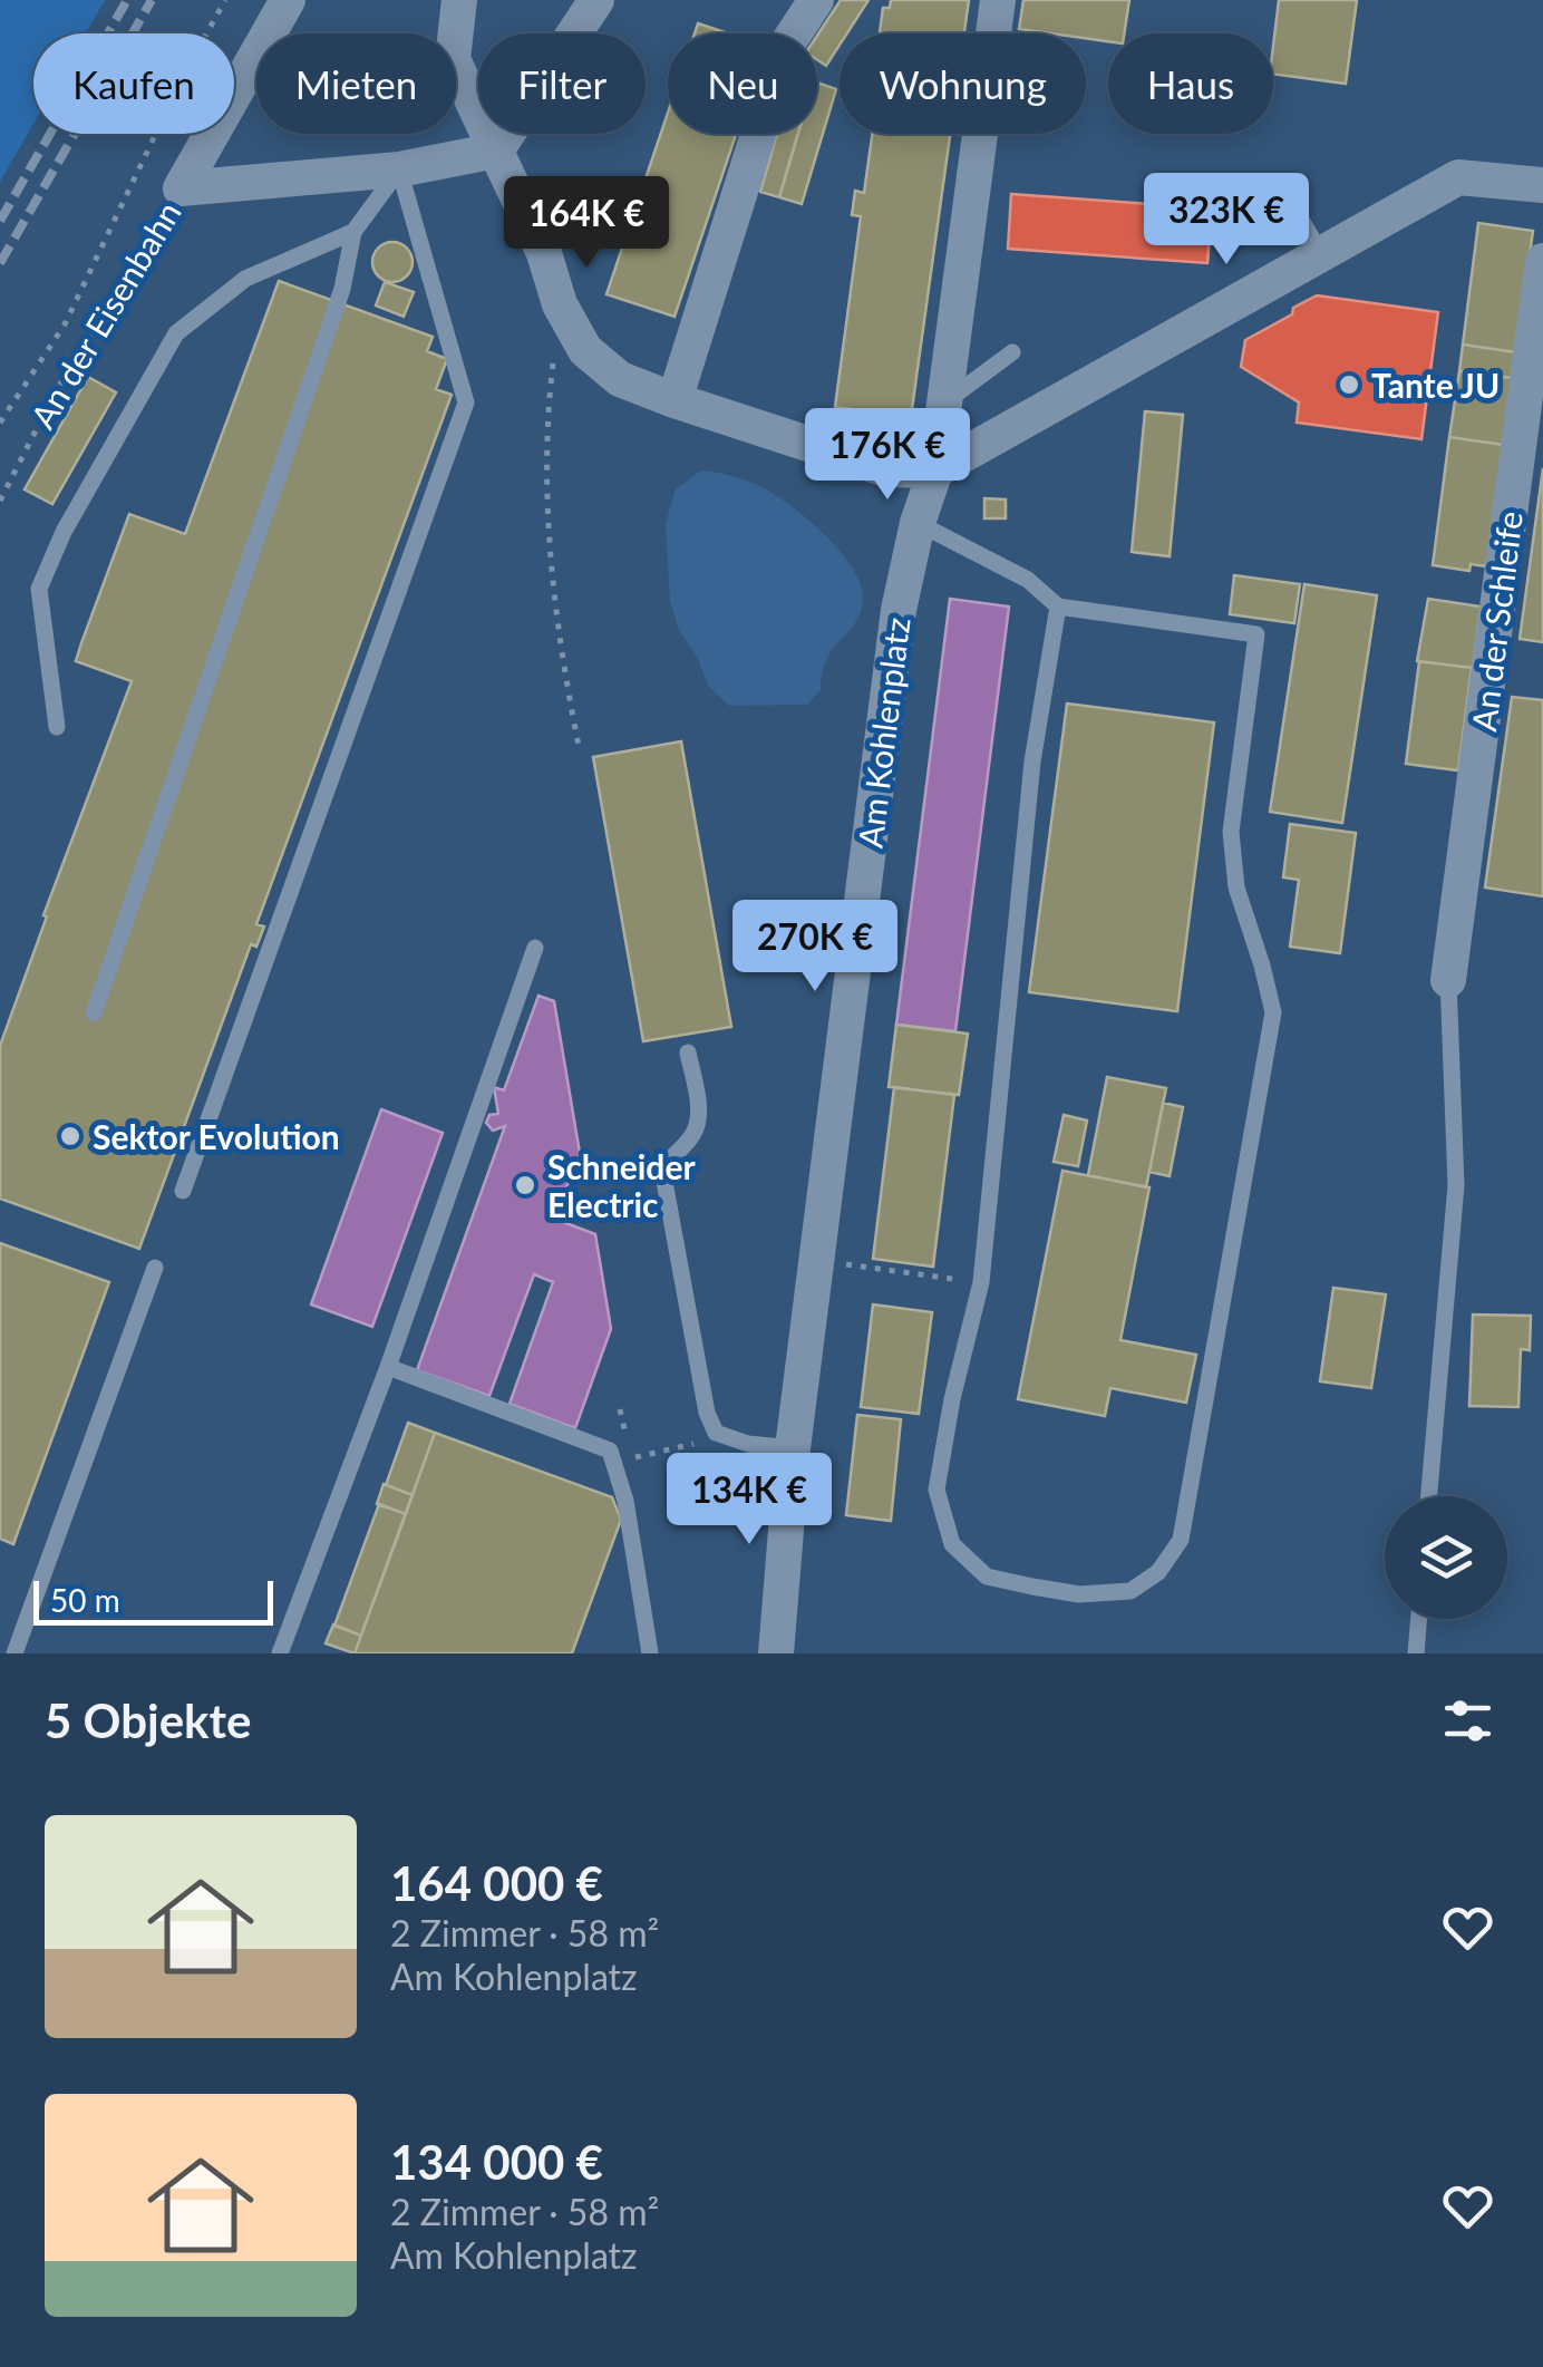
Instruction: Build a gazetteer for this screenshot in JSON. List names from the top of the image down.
{
  "streets": {
    "street": ["An der Eisenbahn", "An der Schleife", "Am Kohlenplatz"]
  },
  "places": ["Tante JU", "Sektor Evolution", "Schneider Electric"],
  "scale_bar": "50 m",
  "page": {
    "chip": [
      "Kaufen",
      "Mieten",
      "Filter",
      "Neu",
      "Wohnung",
      "Haus"
    ],
    "price": [
      "323K €",
      "164K €",
      "176K €",
      "270K €",
      "134K €"
    ],
    "scale": "50 m",
    "heading": "5 Objekte",
    "list": [
      {
        "name": "164 000 €",
        "note": "2 Zimmer · 58 m² · Am Kohlenplatz"
      },
      {
        "name": "134 000 €",
        "note": "2 Zimmer · 58 m² · Am Kohlenplatz"
      }
    ]
  }
}
